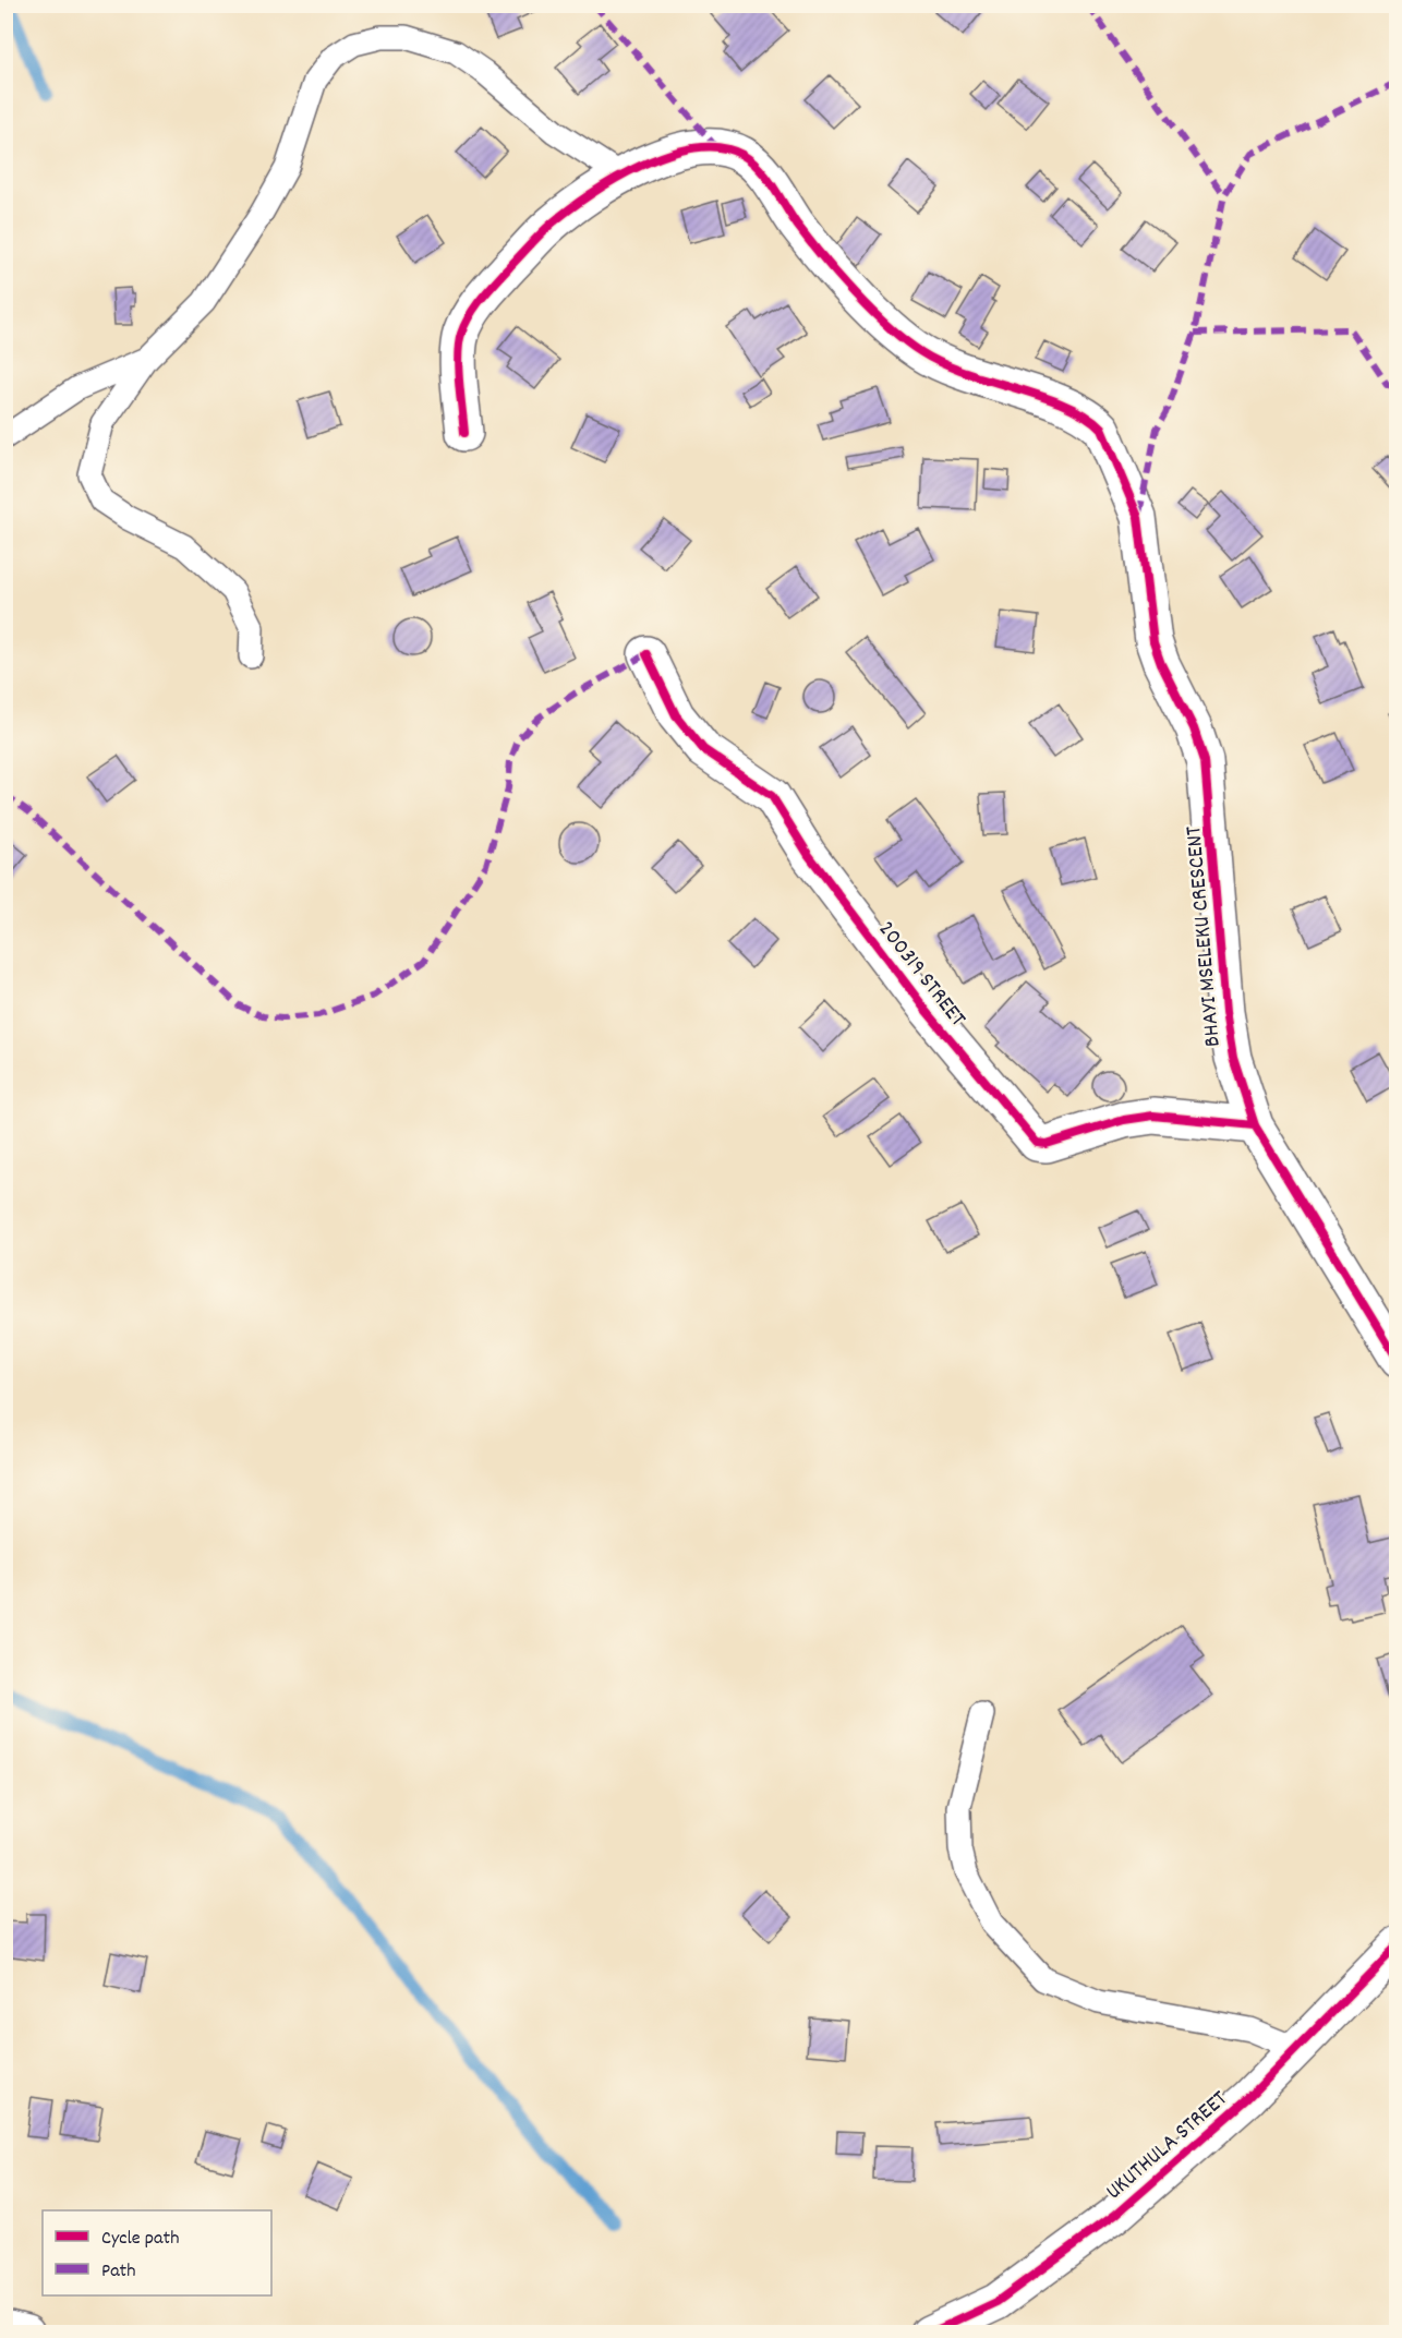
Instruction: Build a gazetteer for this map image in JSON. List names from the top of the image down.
{
  "streets": {
    "street": ["BHAYI MSELEKU CRESCENT", "200319 STREET", "UKUTHULA STREET"]
  },
  "crossings": [
    ["BHAYI MSELEKU CRESCENT", "200319 STREET"]
  ],
  "legend": ["Cycle path", "Path"]
}
